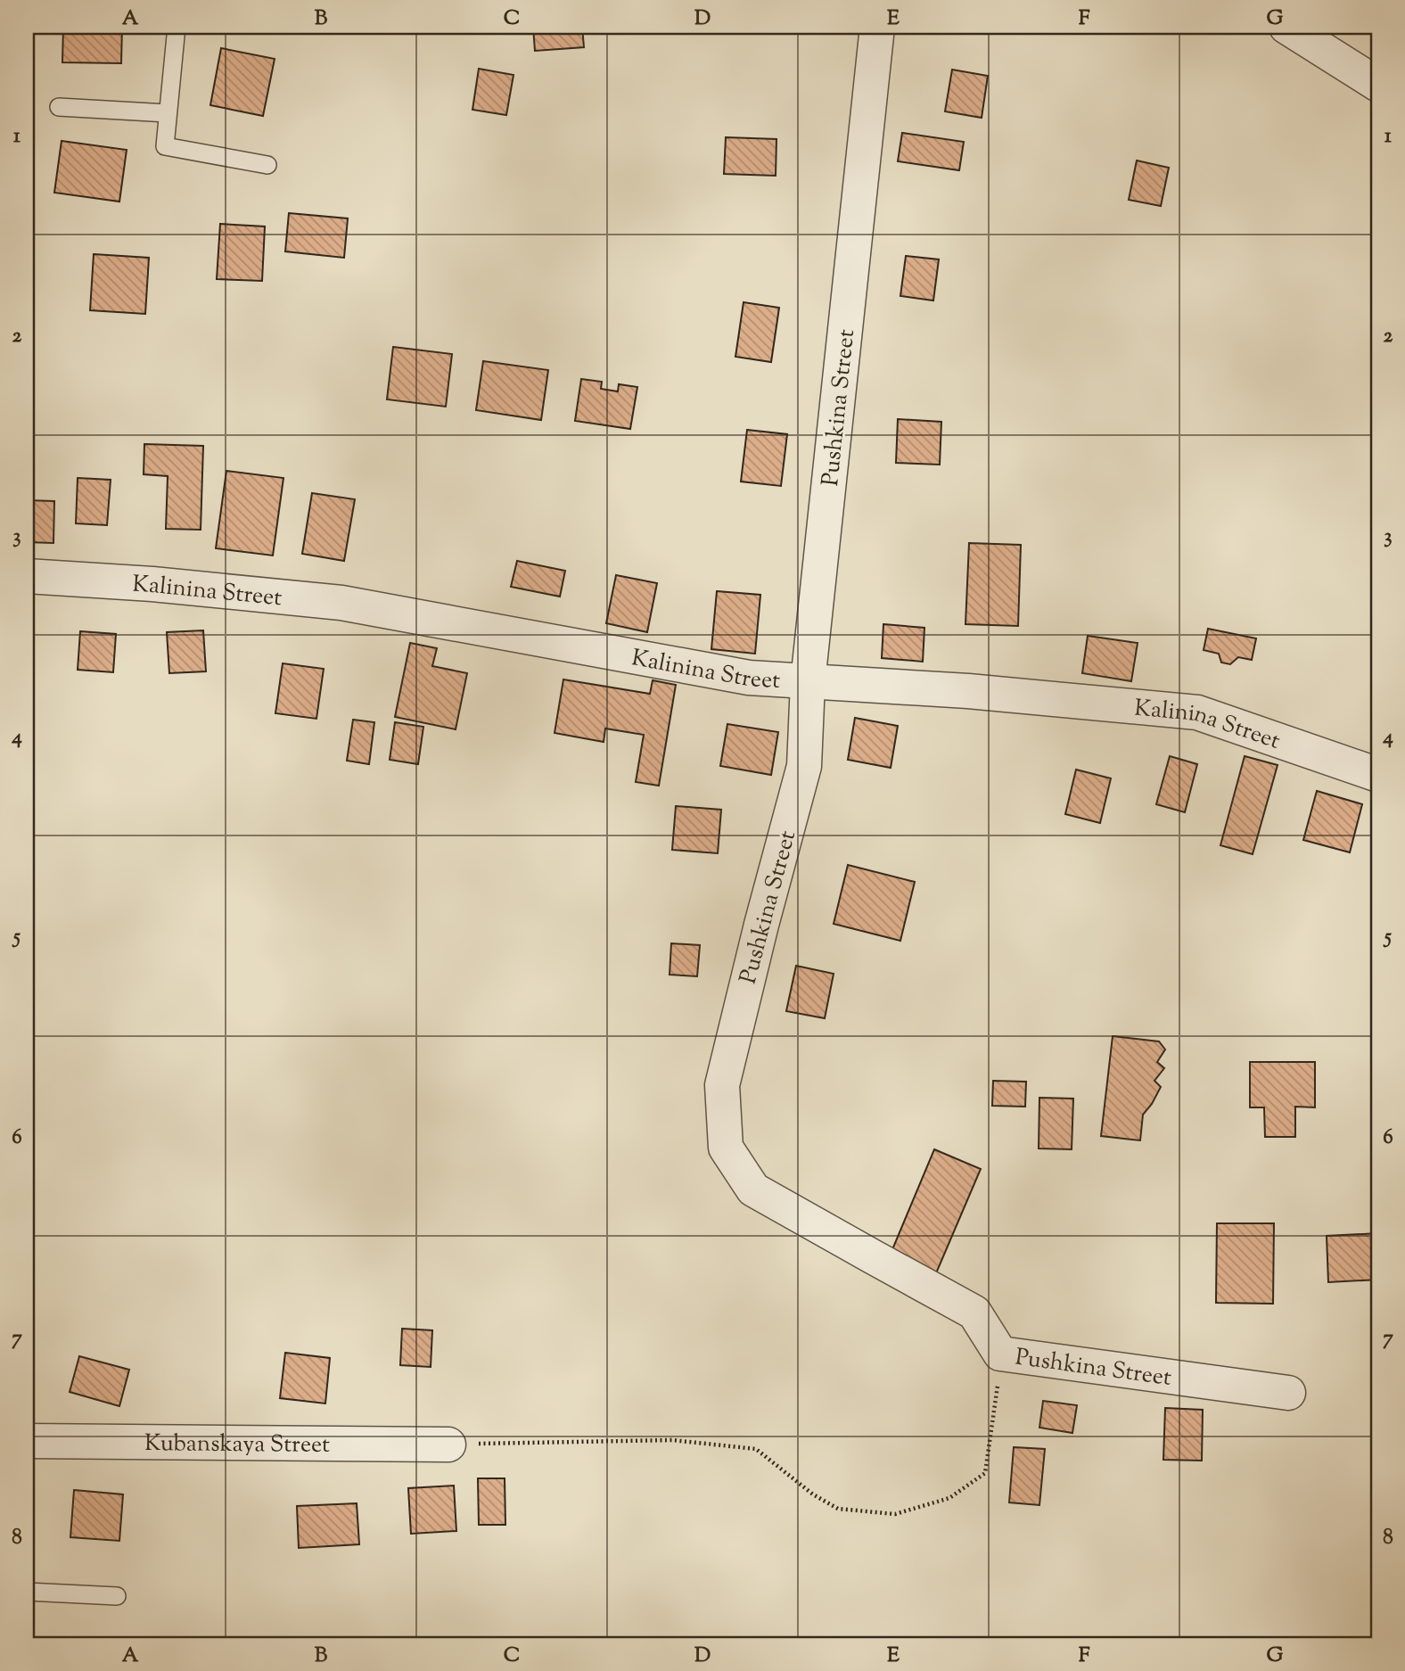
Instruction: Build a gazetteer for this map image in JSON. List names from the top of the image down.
{
  "streets": {
    "street": ["Pushkina Street", "Kalinina Street", "Kubanskaya Street"]
  },
  "crossings": [
    ["Pushkina Street", "Kalinina Street"]
  ],
  "grid": {
    "columns": [
      "A",
      "B",
      "C",
      "D",
      "E",
      "F",
      "G"
    ],
    "rows": [
      "1",
      "2",
      "3",
      "4",
      "5",
      "6",
      "7",
      "8"
    ]
  }
}
